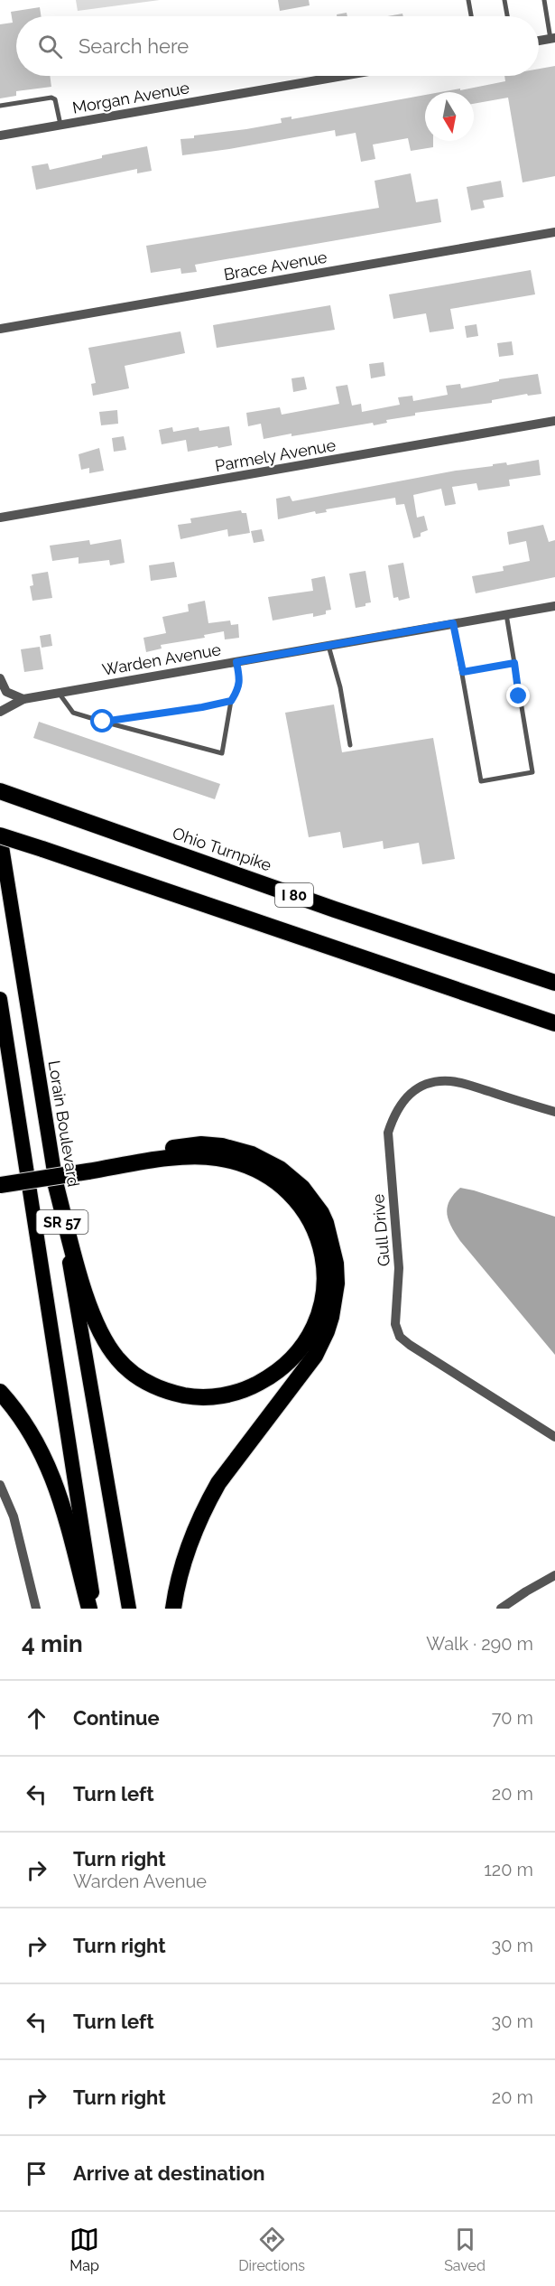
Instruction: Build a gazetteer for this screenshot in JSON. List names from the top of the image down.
{
  "streets": {
    "highway": [
      "Ohio Turnpike",
      "I 80",
      "Lorain Boulevard",
      "SR 57"
    ],
    "street": [
      "Morgan Avenue",
      "Brace Avenue",
      "Parmely Avenue",
      "Warden Avenue",
      "Gull Drive"
    ]
  },
  "crossings": [
    ["I 80", "Lorain Boulevard"]
  ],
  "north": "bottom",
  "page": {
    "search": "Search here",
    "heading": ["4 min", "Walk · 290 m"],
    "list": [
      ["Continue", "70 m"],
      ["Turn left", "20 m"],
      ["Turn right", "Warden Avenue", "120 m"],
      ["Turn right", "30 m"],
      ["Turn left", "30 m"],
      ["Turn right", "20 m"],
      "Arrive at destination"
    ],
    "nav": ["Map", "Directions", "Saved"]
  }
}
